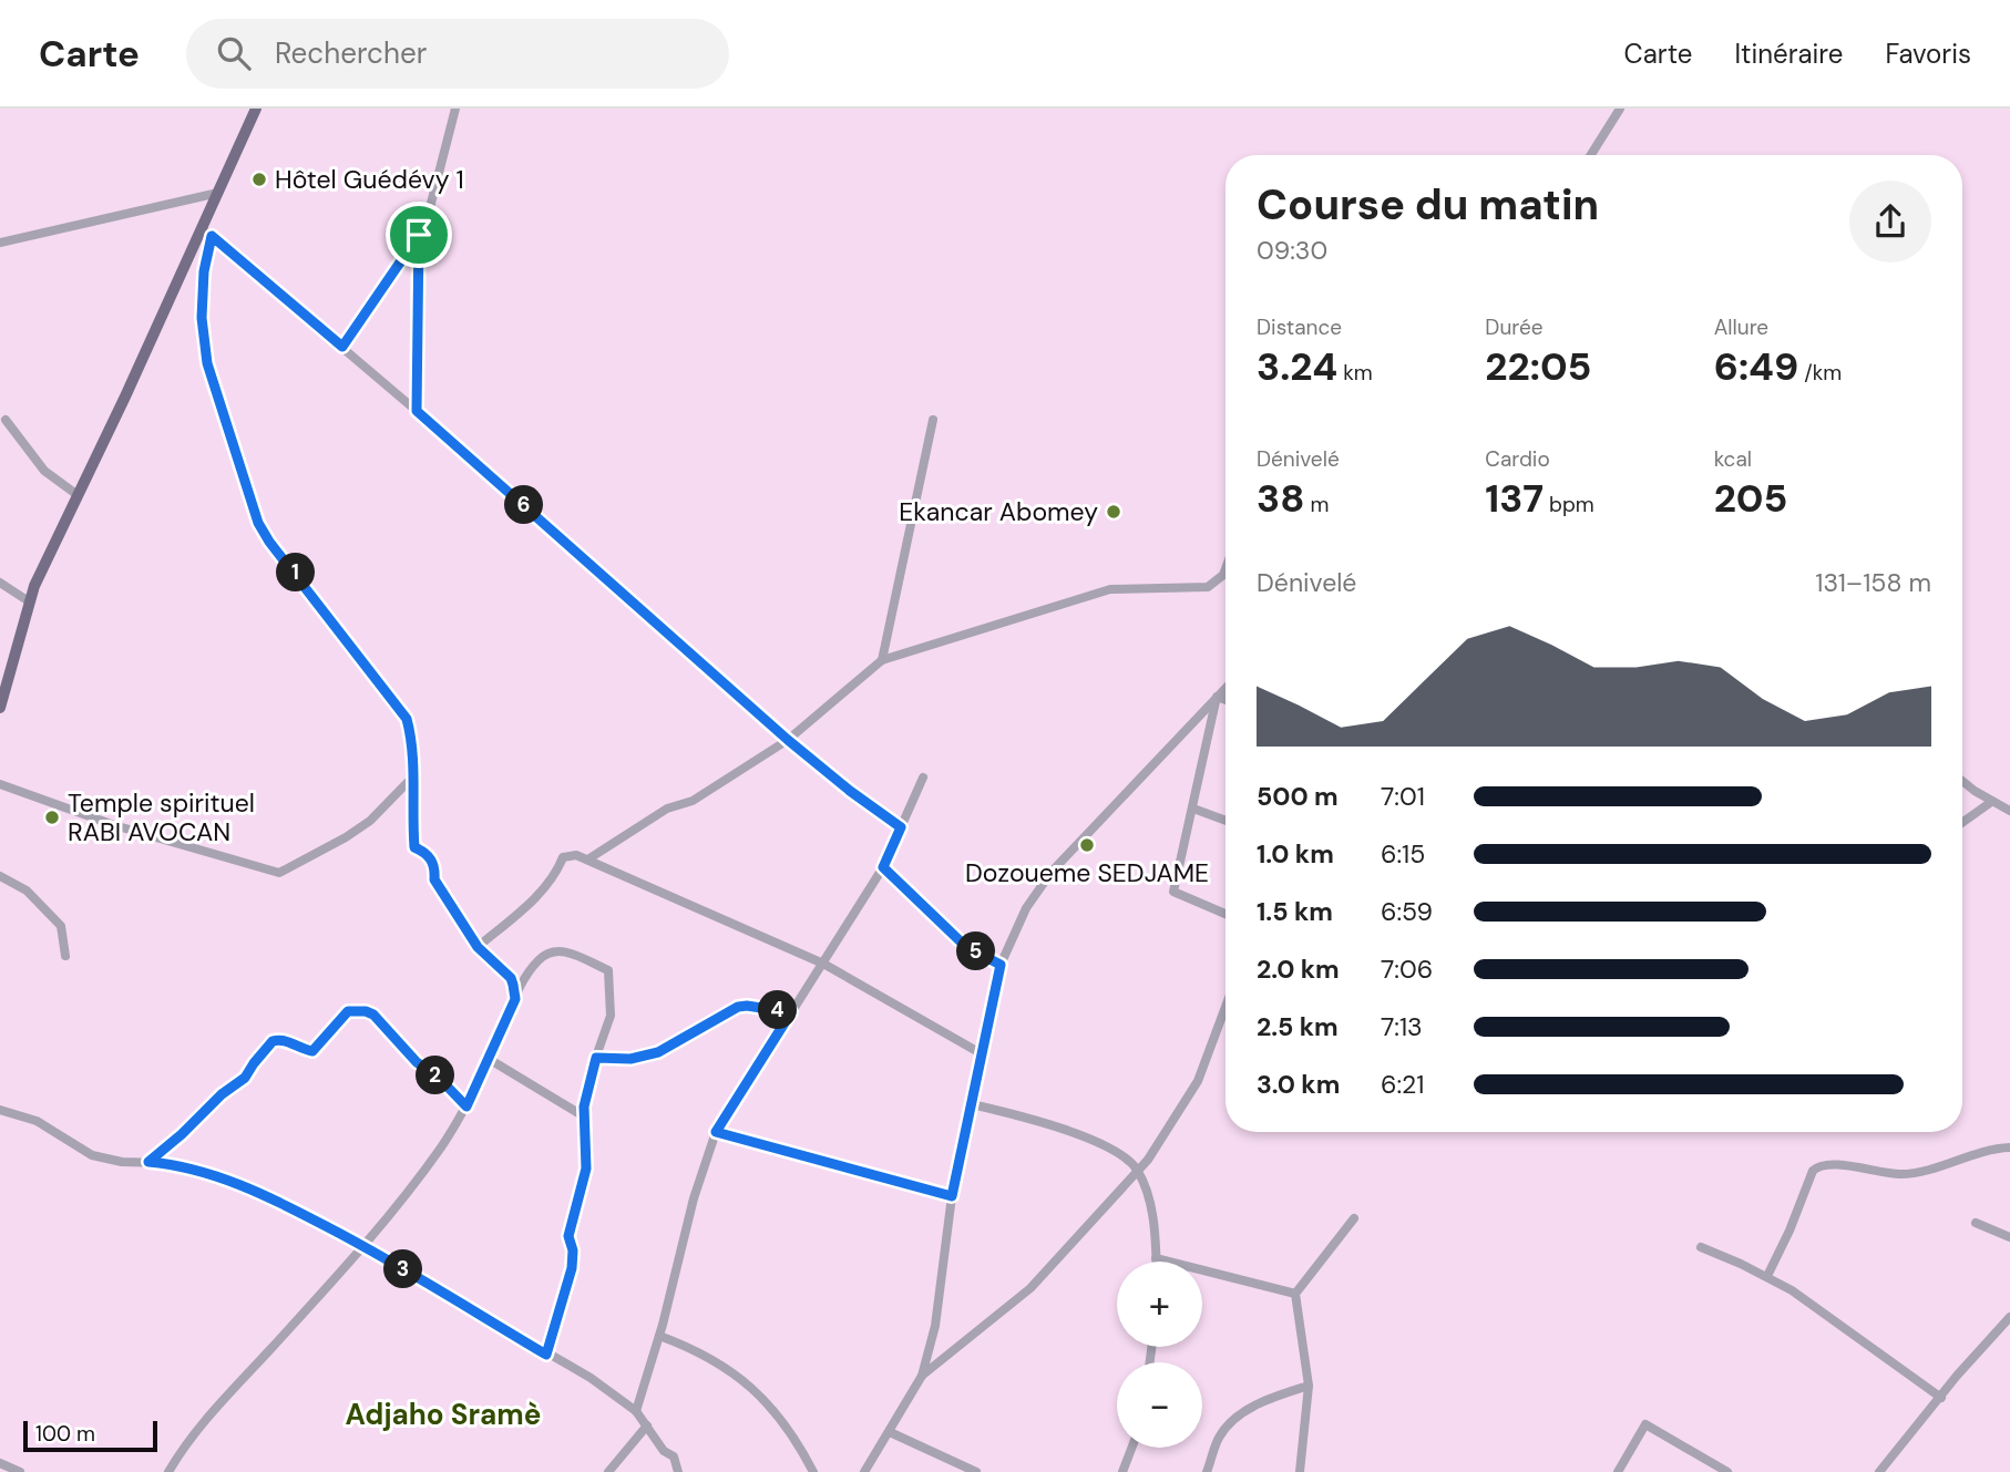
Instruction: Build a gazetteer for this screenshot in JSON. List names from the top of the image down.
{
  "districts": ["Adjaho Sramè"],
  "places": [
    "Hôtel Guédévy 1",
    "Ekancar Abomey",
    "Temple spirituel RABI AVOCAN",
    "Dozoueme SEDJAME"
  ],
  "scale_bar": "100 m",
  "page": {
    "header": "Carte",
    "search": "Rechercher",
    "nav": ["Carte", "Itinéraire", "Favoris"],
    "heading": ["Course du matin", "09:30"],
    "stats": [
      ["Distance", "3.24 km"],
      ["Durée", "22:05"],
      ["Allure", "6:49 /km"],
      ["Dénivelé", "38 m"],
      ["Cardio", "137 bpm"],
      ["kcal", "205"]
    ],
    "pins": [
      "6",
      "1",
      "5",
      "4",
      "2",
      "3"
    ],
    "chart": ["Dénivelé", "131–158 m"],
    "list": [
      {
        "name": "500 m",
        "note": "7:01"
      },
      {
        "name": "1.0 km",
        "note": "6:15"
      },
      {
        "name": "1.5 km",
        "note": "6:59"
      },
      {
        "name": "2.0 km",
        "note": "7:06"
      },
      {
        "name": "2.5 km",
        "note": "7:13"
      },
      {
        "name": "3.0 km",
        "note": "6:21"
      }
    ],
    "map_buttons": ["+", "−"],
    "scale": "100 m"
  }
}
